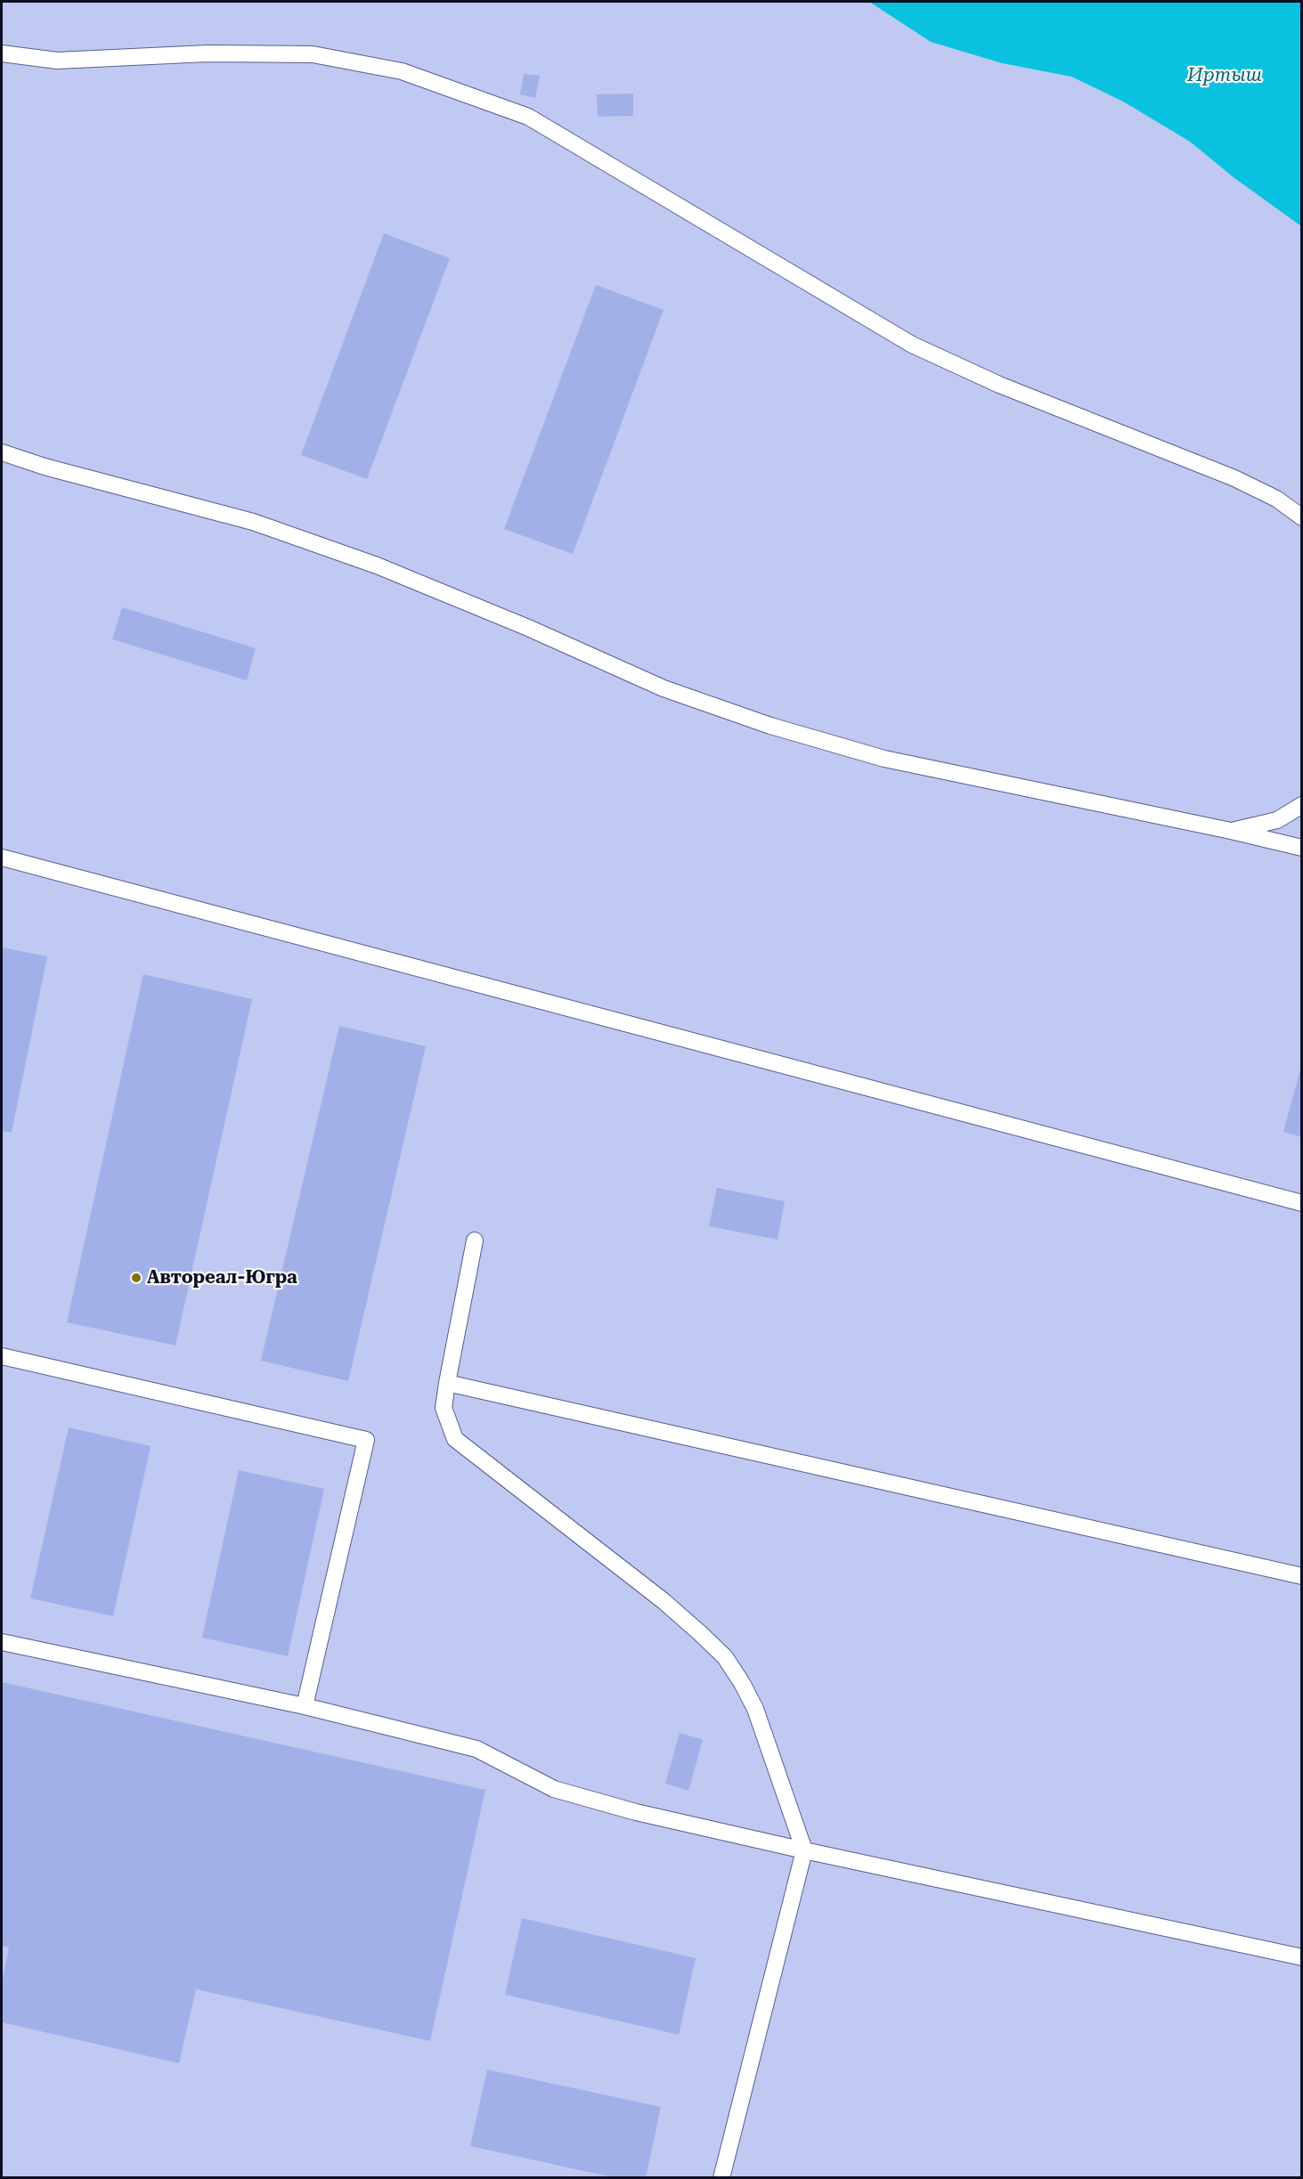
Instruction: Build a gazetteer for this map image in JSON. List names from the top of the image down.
{
  "water": ["Иртыш"],
  "places": ["Автореал-Югра"]
}
